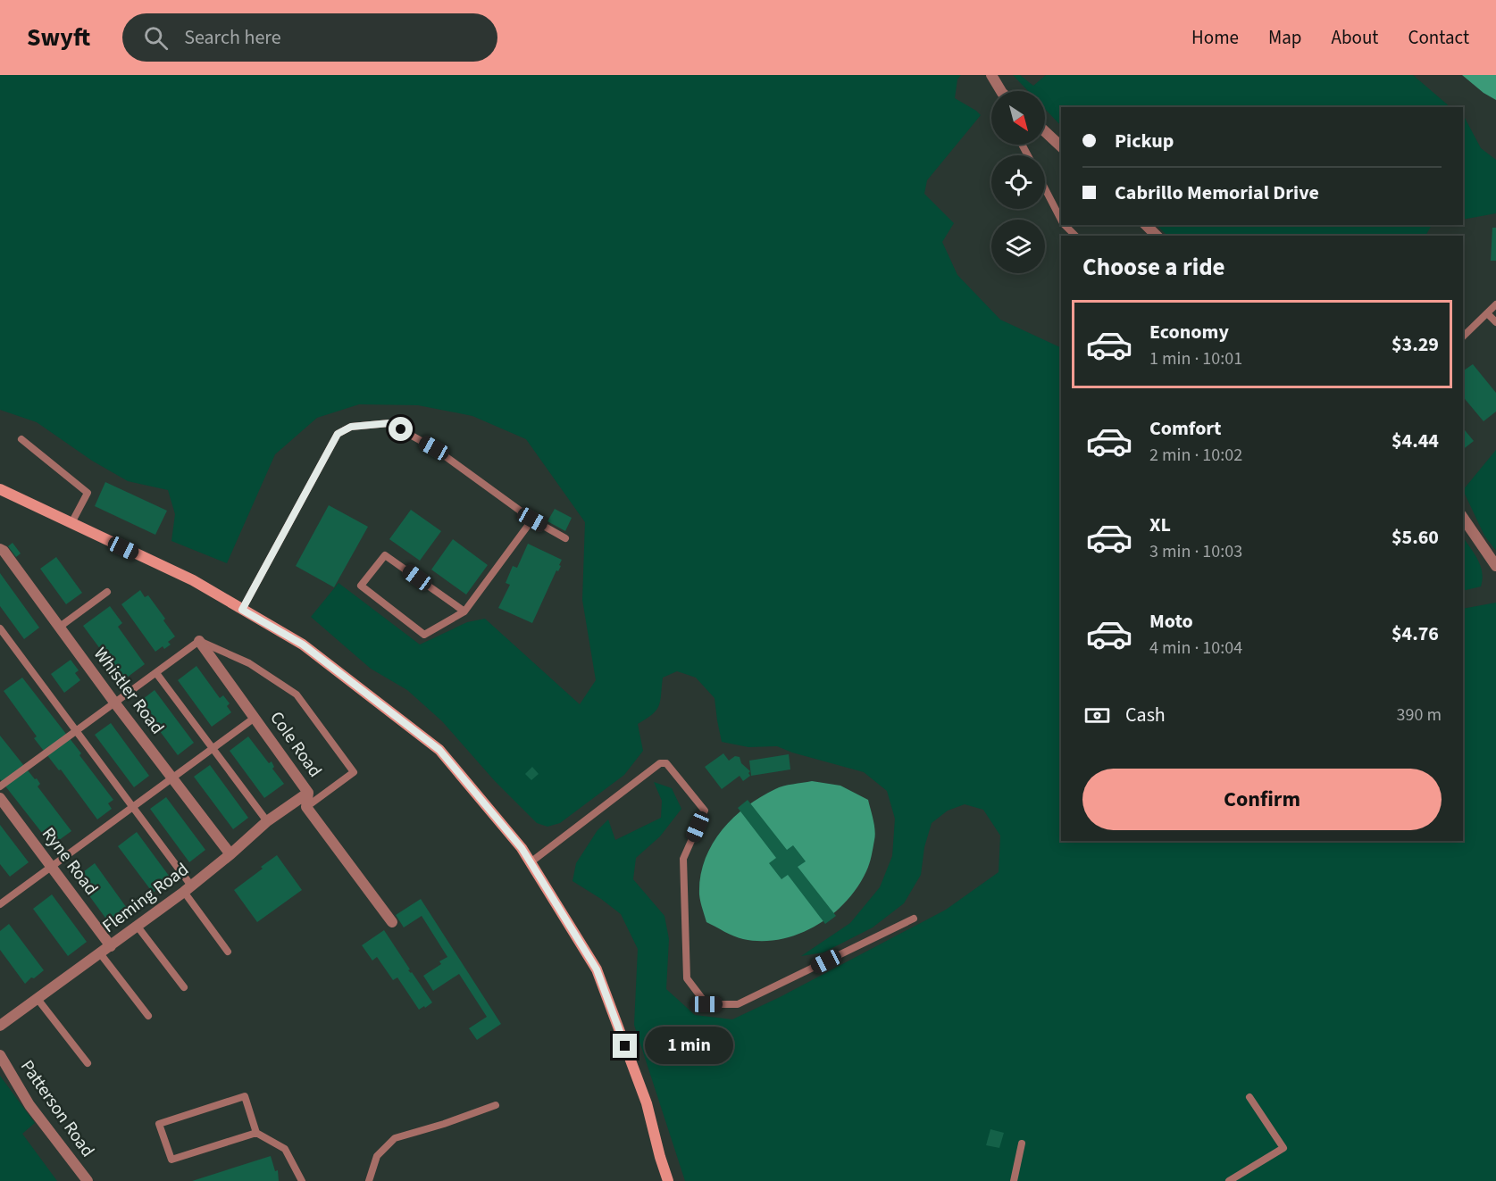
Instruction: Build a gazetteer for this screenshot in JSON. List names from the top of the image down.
{
  "streets": {
    "street": [
      "Whistler Road",
      "Cole Road",
      "Ryne Road",
      "Fleming Road",
      "Patterson Road"
    ]
  },
  "crossings": [
    ["Whistler Road", "Fleming Road"],
    ["Cole Road", "Fleming Road"],
    ["Ryne Road", "Fleming Road"]
  ],
  "north": "bottom right",
  "page": {
    "header": "Swyft",
    "search": "Search here",
    "nav": [
      "Home",
      "Map",
      "About",
      "Contact"
    ],
    "banner": ["Pickup", "Cabrillo Memorial Drive"],
    "heading": "Choose a ride",
    "list": [
      {
        "name": "Economy",
        "note": "1 min · 10:01",
        "value": "$3.29"
      },
      {
        "name": "Comfort",
        "note": "2 min · 10:02",
        "value": "$4.44"
      },
      {
        "name": "XL",
        "note": "3 min · 10:03",
        "value": "$5.60"
      },
      {
        "name": "Moto",
        "note": "4 min · 10:04",
        "value": "$4.76"
      }
    ],
    "pay": ["Cash", "390 m"],
    "buttons": "Confirm",
    "bubble": "1 min"
  }
}
